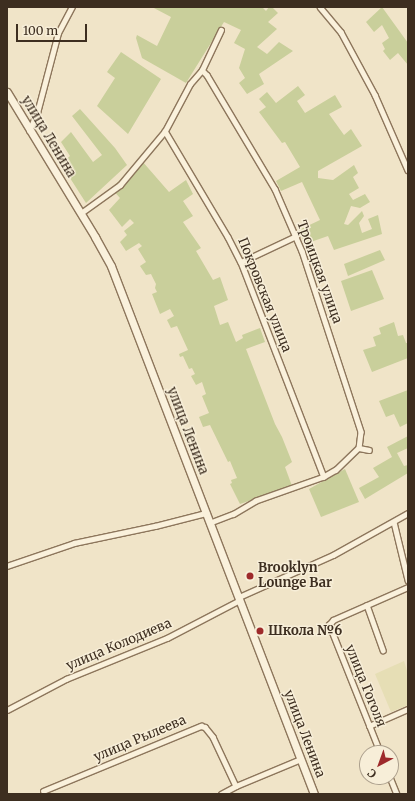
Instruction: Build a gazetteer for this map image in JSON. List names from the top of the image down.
{
  "streets": {
    "street": [
      "улица Ленина",
      "Троицкая улица",
      "Покровская улица",
      "улица Колодиева",
      "улица Гоголя",
      "улица Рылеева"
    ]
  },
  "crossings": [
    ["улица Ленина", "улица Колодиева"]
  ],
  "places": ["Brooklyn Lounge Bar", "Школа №6"],
  "scale_bar": "100 m",
  "north": "bottom left"
}
